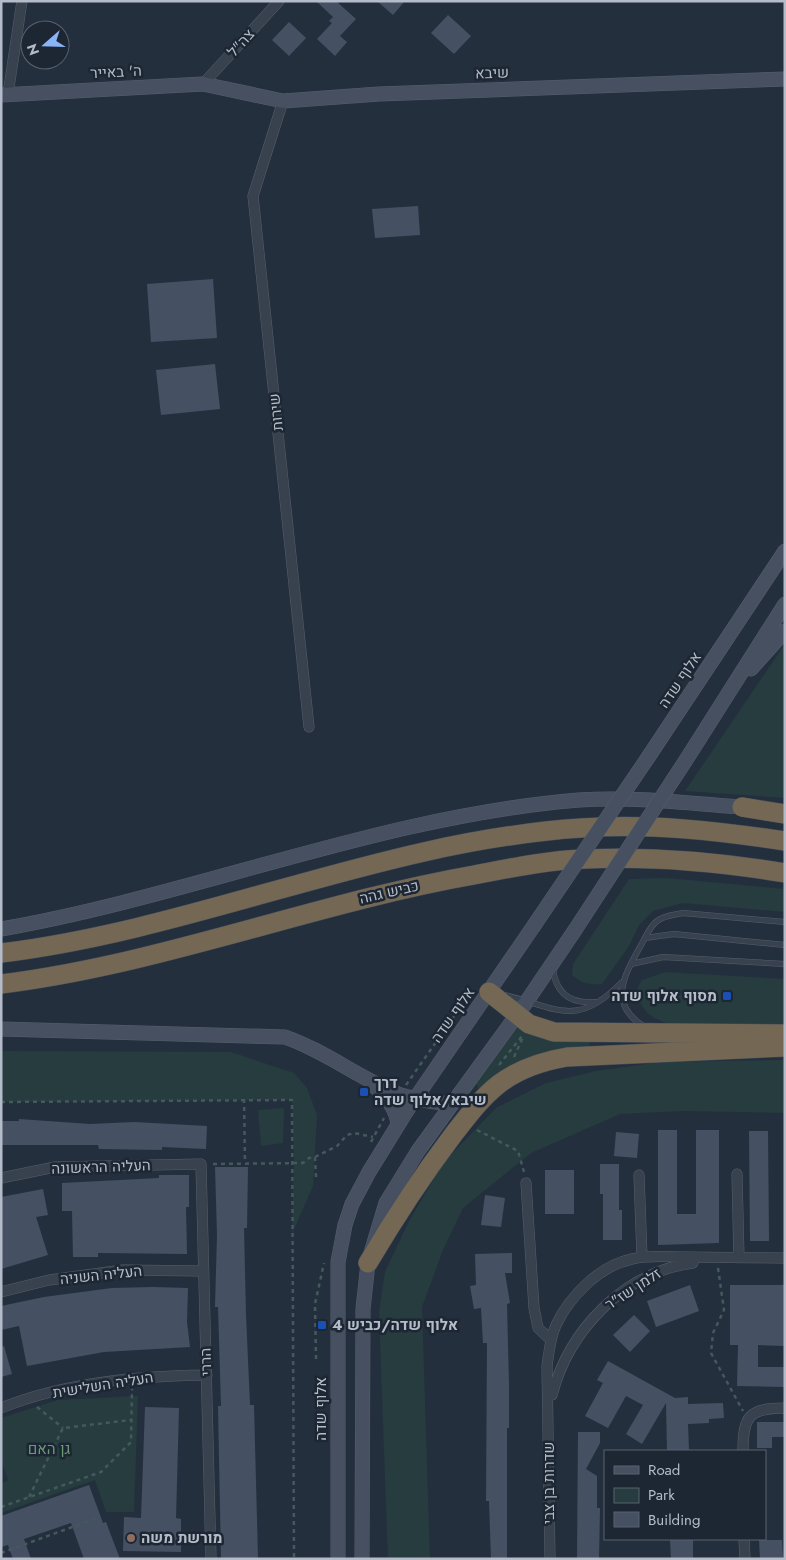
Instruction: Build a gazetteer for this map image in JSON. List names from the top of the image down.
{
  "streets": {
    "highway": ["כביש גהה"],
    "main road": ["ה' באייר", "שיבא", "אלוף שדה"],
    "street": [
      "צה\"ל",
      "שירות",
      "העליה הראשונה",
      "העליה השניה",
      "זלמן שז\"ר",
      "הררי",
      "העליה השלישית",
      "שדרות בן צבי"
    ]
  },
  "crossings": [
    ["צה\"ל", "ה' באייר"],
    ["צה\"ל", "שיבא"],
    ["ה' באייר", "שיבא"],
    ["שיבא", "שירות"],
    ["העליה הראשונה", "הררי"],
    ["העליה השניה", "הררי"],
    ["זלמן שז\"ר", "שדרות בן צבי"],
    ["הררי", "העליה השלישית"]
  ],
  "parks": ["גן האם"],
  "places": {
    "transit": ["מסוף אלוף שדה", "דרך שיבא/אלוף שדה", "אלוף שדה/כביש 4"],
    "other": ["מורשת משה"]
  },
  "legend": ["Road", "Park", "Building"],
  "north": "left"
}
